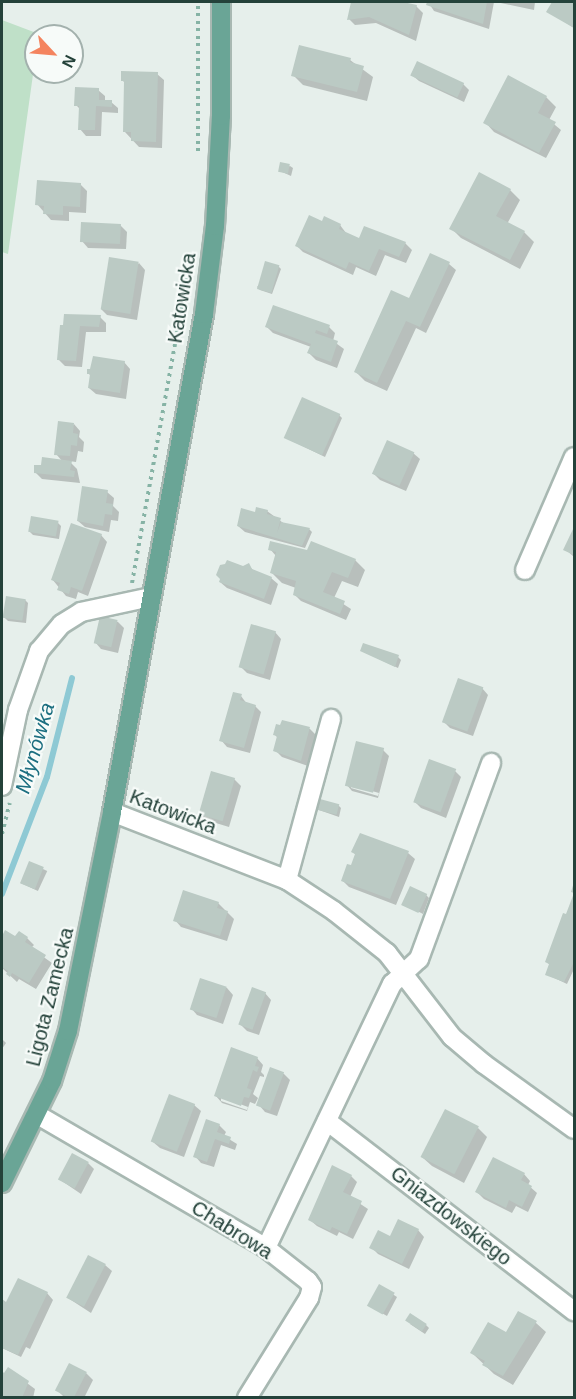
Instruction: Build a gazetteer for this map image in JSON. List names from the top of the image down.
{
  "streets": {
    "main road": ["Katowicka", "Ligota Zamecka"],
    "street": ["Gniazdowskiego", "Chabrowa"]
  },
  "crossings": [
    ["Katowicka", "Ligota Zamecka"],
    ["Ligota Zamecka", "Chabrowa"]
  ],
  "water": ["Młynówka"],
  "north": "bottom right"
}
